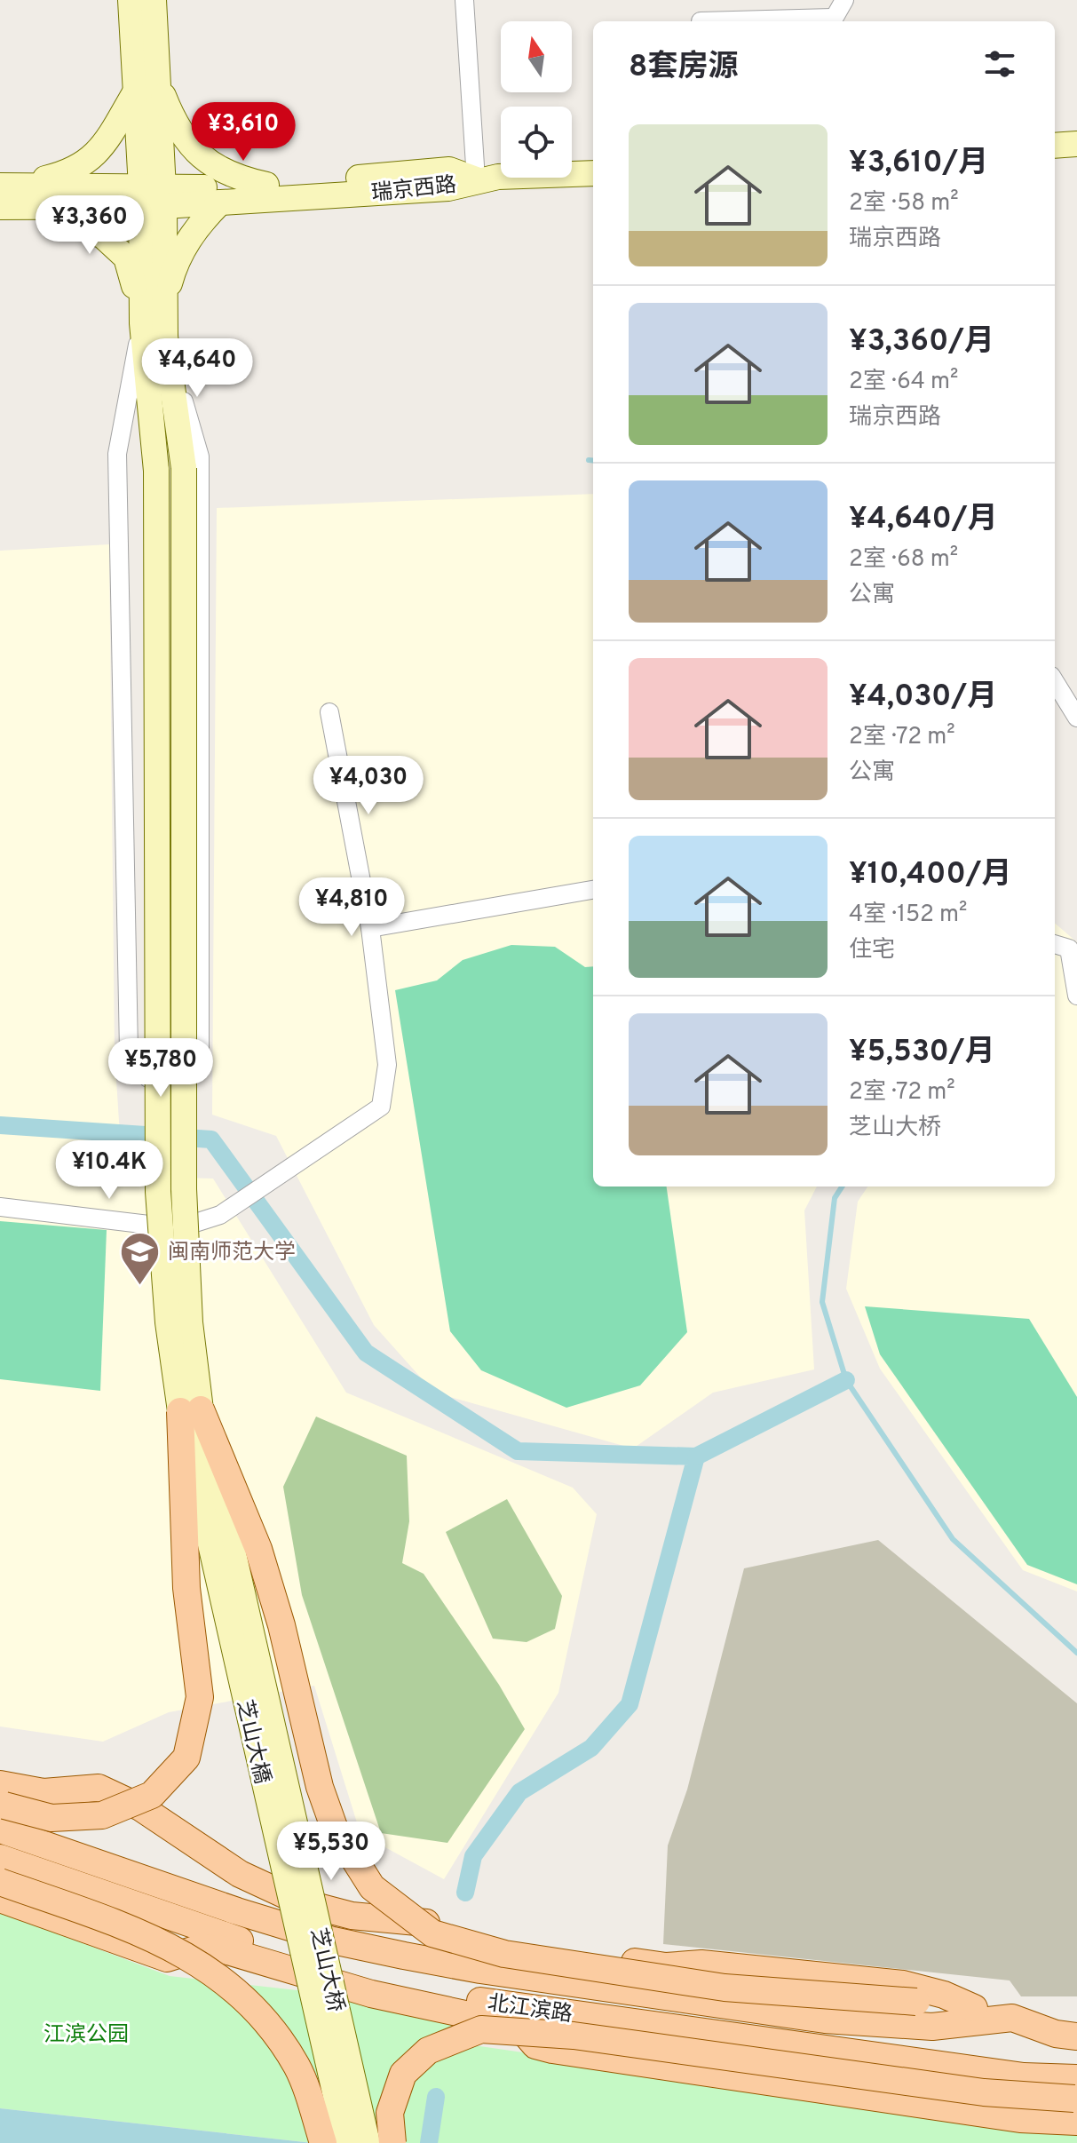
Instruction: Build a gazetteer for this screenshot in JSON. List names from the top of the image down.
{
  "streets": {
    "main road": ["北江滨路"],
    "street": ["瑞京西路", "芝山大橋", "芝山大桥"]
  },
  "crossings": [
    ["芝山大橋", "芝山大桥"]
  ],
  "parks": ["江滨公园"],
  "places": {
    "school or university": ["闽南师范大学"]
  },
  "north": "top",
  "page": {
    "heading": "8套房源",
    "price": [
      "¥3,610",
      "¥3,360",
      "¥4,640",
      "¥4,030",
      "¥4,810",
      "¥5,780",
      "¥10.4K",
      "¥5,530"
    ],
    "list": [
      {
        "name": "¥3,610/月",
        "note": "2室 · 58 m² · 瑞京西路"
      },
      {
        "name": "¥3,360/月",
        "note": "2室 · 64 m² · 瑞京西路"
      },
      {
        "name": "¥4,640/月",
        "note": "2室 · 68 m² · 公寓"
      },
      {
        "name": "¥4,030/月",
        "note": "2室 · 72 m² · 公寓"
      },
      {
        "name": "¥10,400/月",
        "note": "4室 · 152 m² · 住宅"
      },
      {
        "name": "¥5,530/月",
        "note": "2室 · 72 m² · 芝山大桥"
      }
    ]
  }
}
